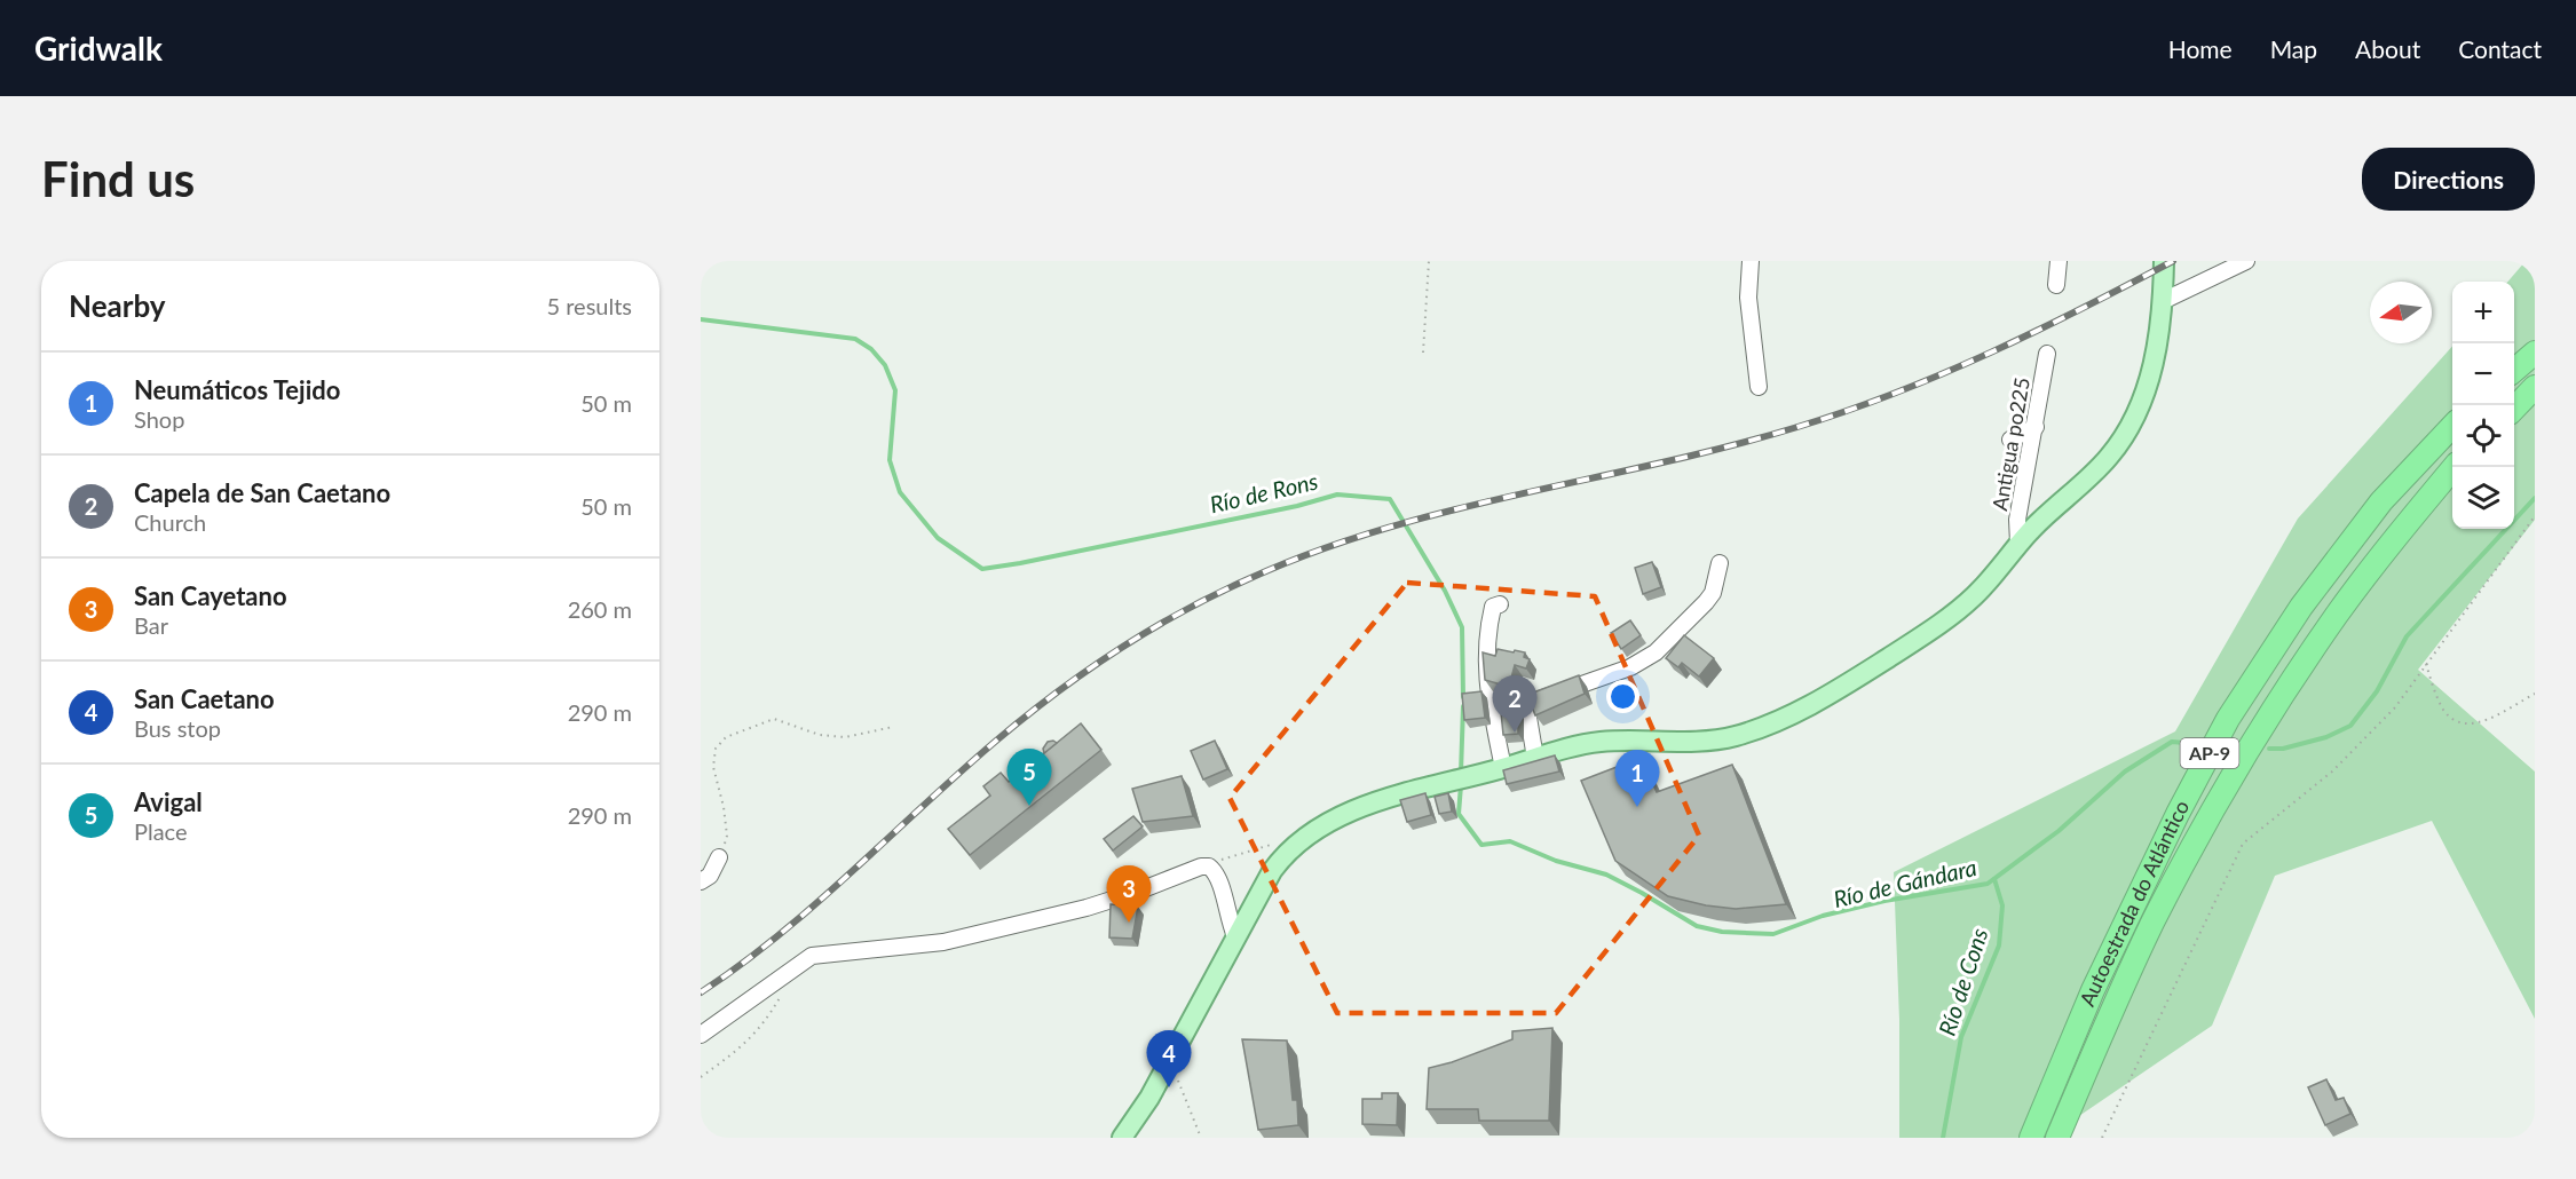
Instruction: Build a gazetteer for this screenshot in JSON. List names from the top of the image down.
{
  "streets": {
    "highway": ["AP-9", "Autoestrada do Atlántico"],
    "street": ["Antigua po225"]
  },
  "water": ["Río de Rons", "Río de Gándara", "Río de Cons"],
  "north": "left",
  "page": {
    "header": "Gridwalk",
    "nav": [
      "Home",
      "Map",
      "About",
      "Contact"
    ],
    "buttons": "Directions",
    "title": "Find us",
    "heading": ["Nearby", "5 results"],
    "map_buttons": ["+", "−"],
    "list": [
      {
        "mark": "1",
        "name": "Neumáticos Tejido",
        "note": "Shop",
        "value": "50 m"
      },
      {
        "mark": "2",
        "name": "Capela de San Caetano",
        "note": "Church",
        "value": "50 m"
      },
      {
        "mark": "3",
        "name": "San Cayetano",
        "note": "Bar",
        "value": "260 m"
      },
      {
        "mark": "4",
        "name": "San Caetano",
        "note": "Bus stop",
        "value": "290 m"
      },
      {
        "mark": "5",
        "name": "Avigal",
        "note": "Place",
        "value": "290 m"
      }
    ],
    "pins": [
      "2",
      "5",
      "1",
      "3",
      "4"
    ]
  }
}
